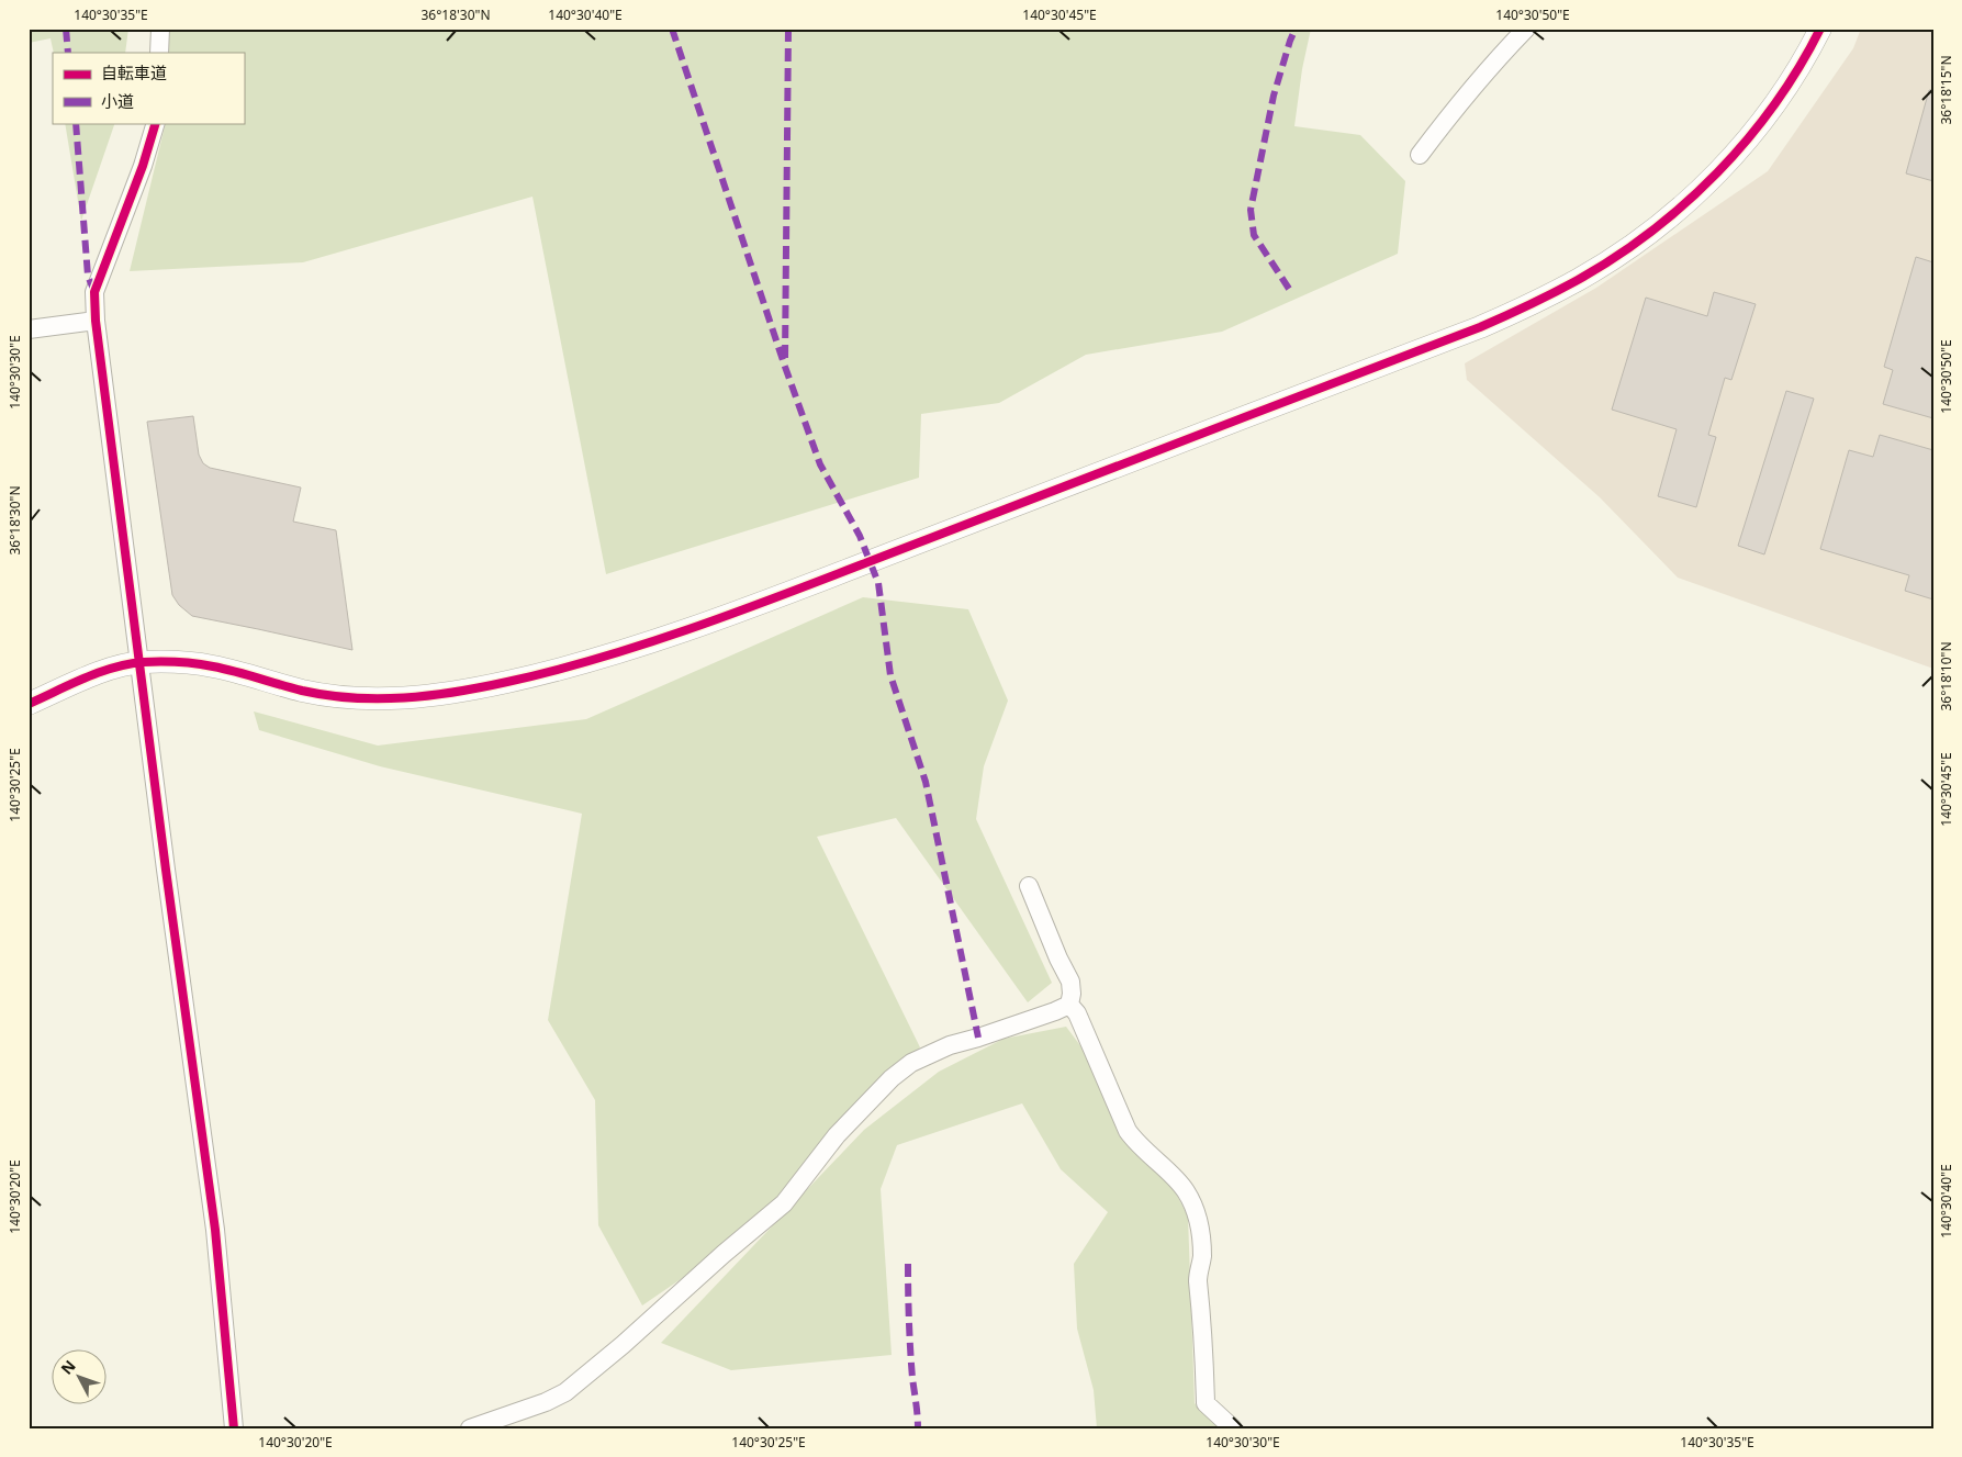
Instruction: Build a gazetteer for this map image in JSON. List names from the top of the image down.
{
  "legend": ["自転車道", "小道"],
  "north": "top left",
  "coordinates": [
    "140°30'35\"E",
    "36°18'30\"N",
    "140°30'40\"E",
    "140°30'45\"E",
    "140°30'50\"E",
    "36°18'15\"N",
    "140°30'30\"E",
    "36°18'10\"N",
    "140°30'25\"E",
    "140°30'20\"E"
  ]
}
